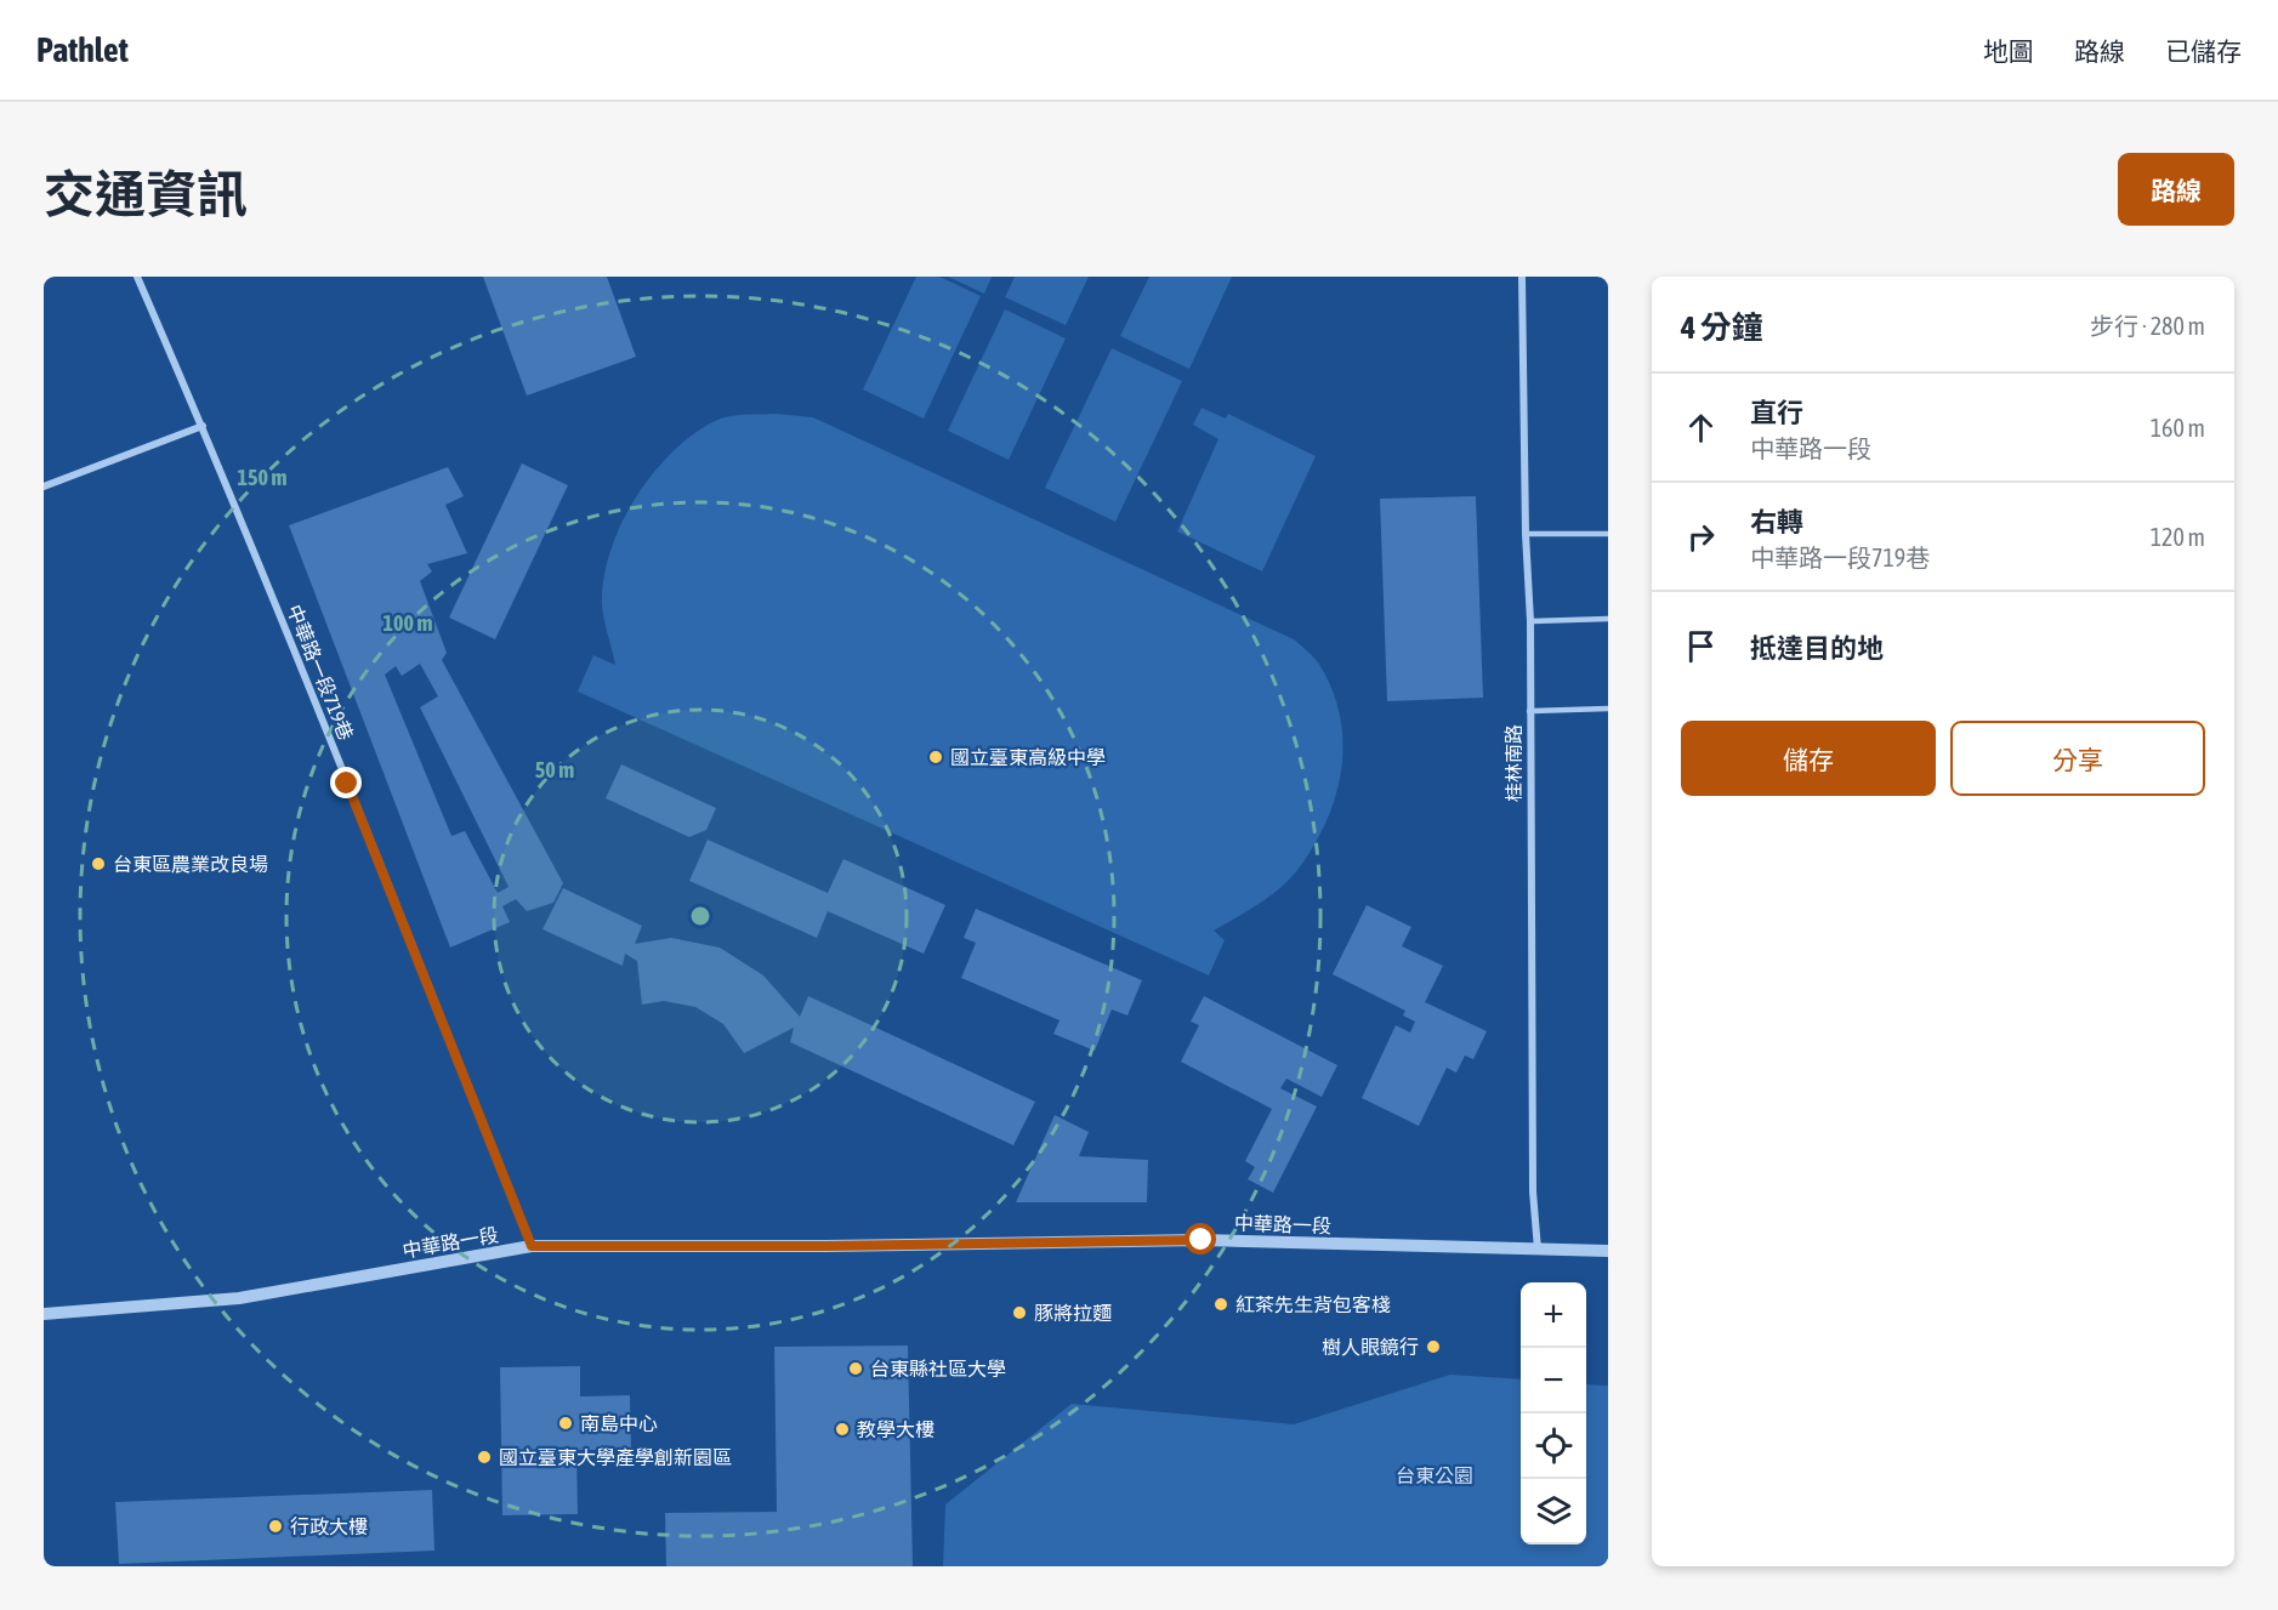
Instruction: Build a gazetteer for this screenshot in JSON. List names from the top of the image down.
{
  "streets": {
    "street": ["中華路一段719巷", "桂林南路", "中華路一段"]
  },
  "crossings": [
    ["中華路一段719巷", "中華路一段"],
    ["桂林南路", "中華路一段"]
  ],
  "parks": ["台東公園"],
  "places": [
    "國立臺東高級中學",
    "台東區農業改良場",
    "紅茶先生背包客棧",
    "豚將拉麵",
    "樹人眼鏡行",
    "台東縣社區大學",
    "南島中心",
    "教學大樓",
    "國立臺東大學產學創新園區",
    "行政大樓"
  ],
  "page": {
    "header": "Pathlet",
    "nav": ["地圖", "路線", "已儲存"],
    "title": "交通資訊",
    "buttons": [
      "路線",
      ["儲存", "分享"]
    ],
    "heading": ["4 分鐘", "步行 · 280 m"],
    "list": [
      ["直行", "中華路一段", "160 m"],
      ["右轉", "中華路一段719巷", "120 m"],
      "抵達目的地"
    ],
    "map_buttons": ["+", "−"]
  },
  "rings": ["150 m", "100 m", "50 m"]
}
